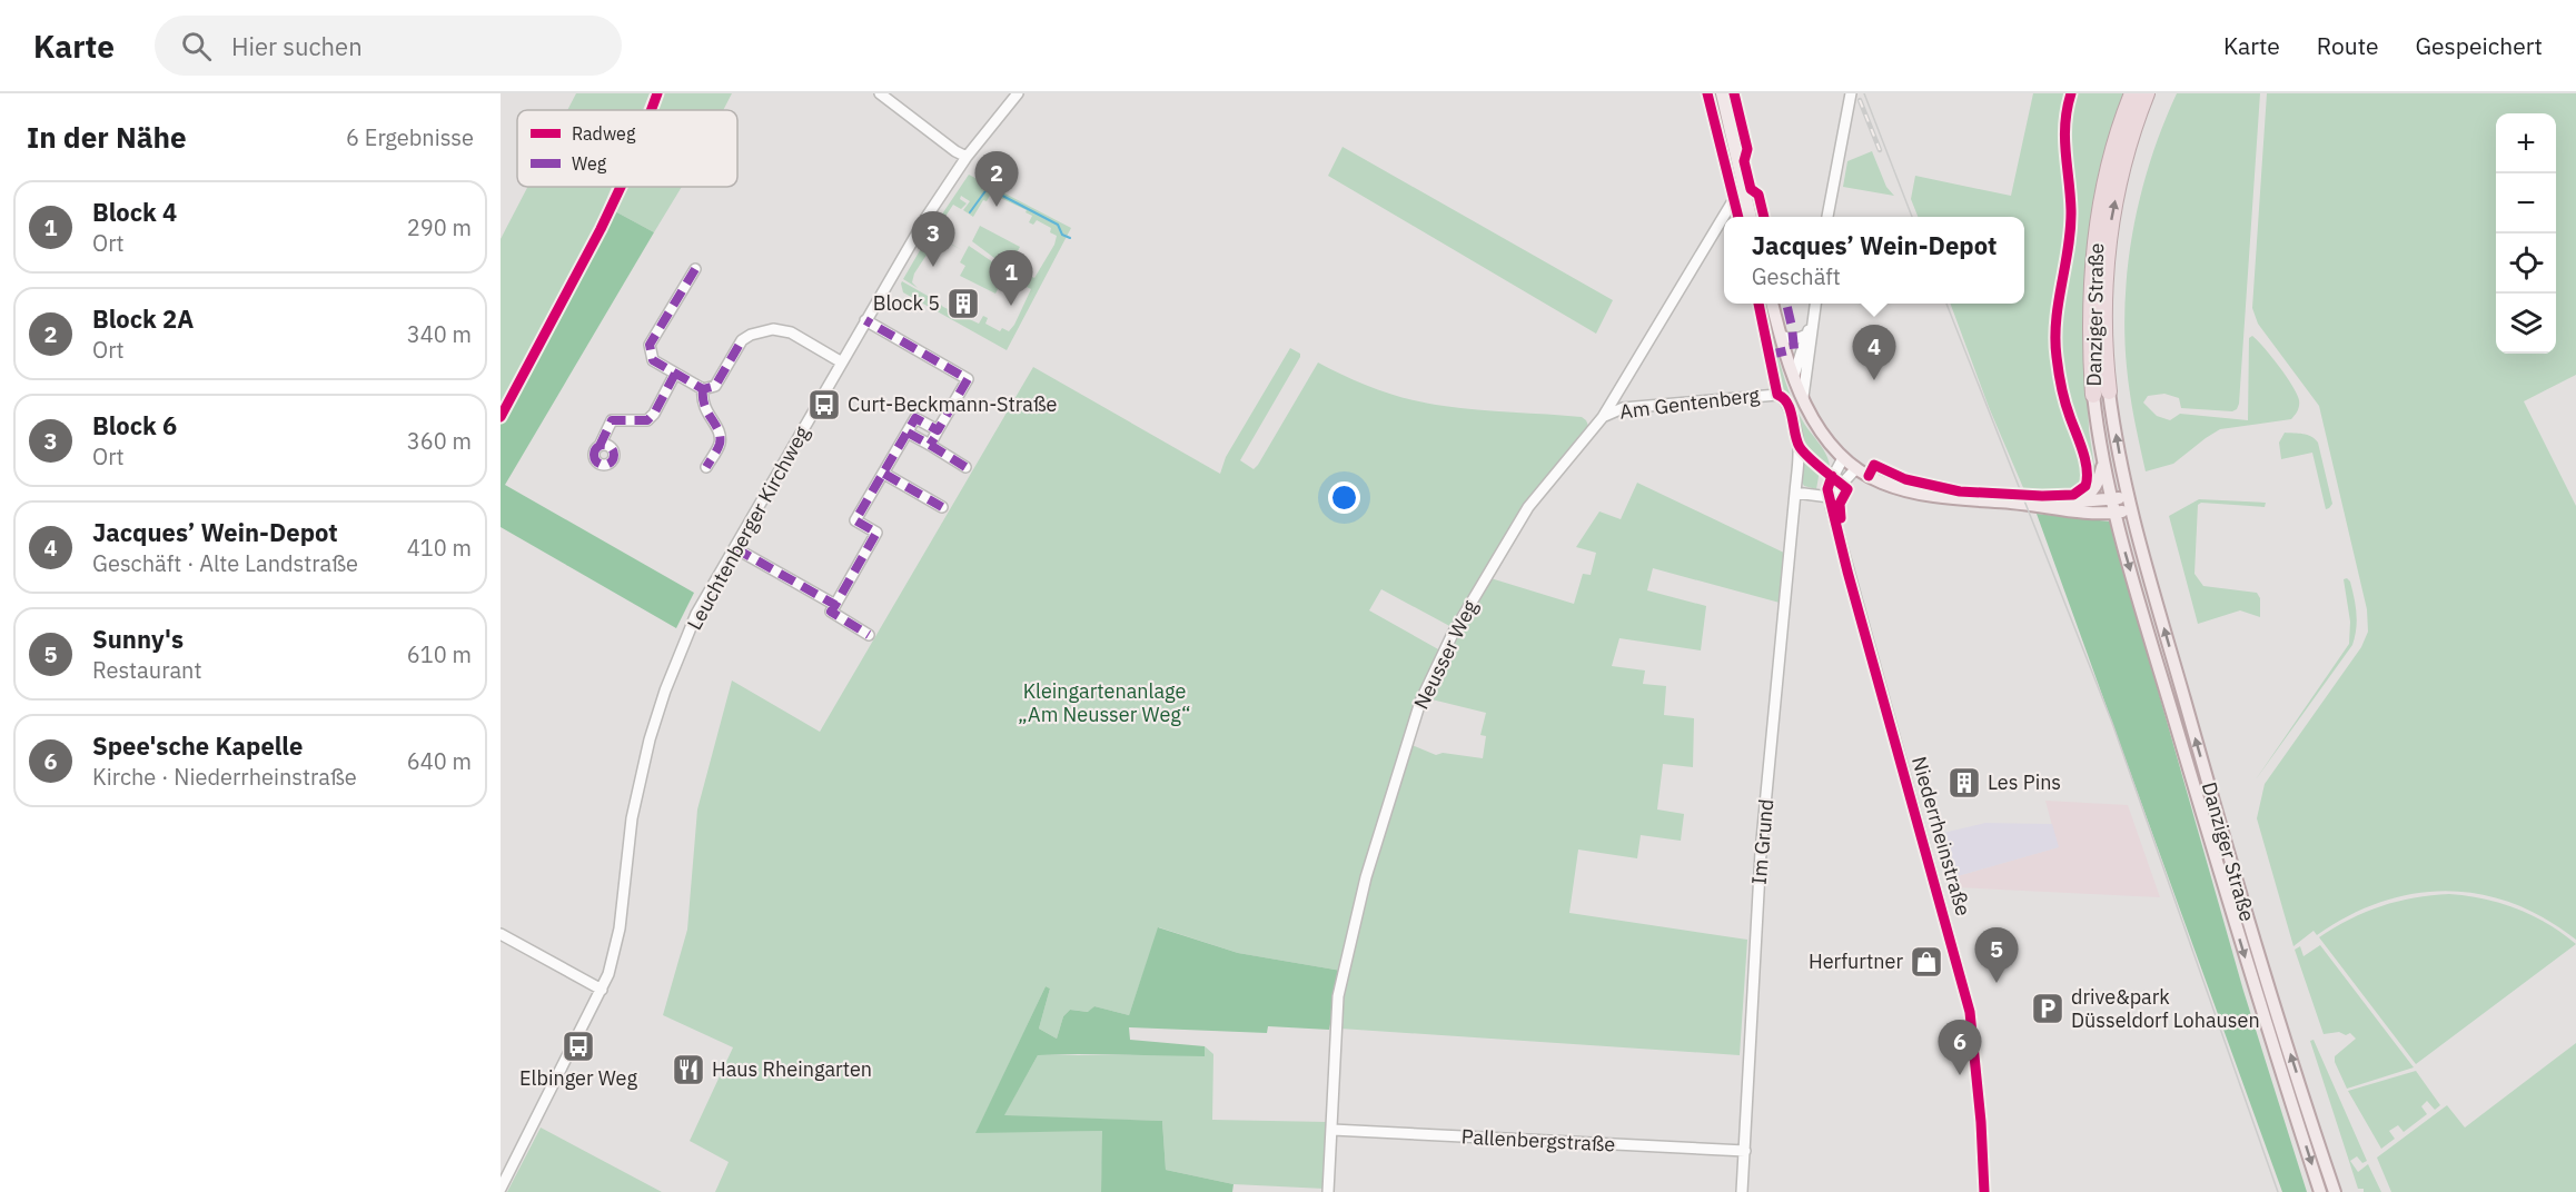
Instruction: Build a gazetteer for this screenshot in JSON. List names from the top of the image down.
{
  "streets": {
    "highway": ["Danziger Straße"],
    "street": [
      "Am Gentenberg",
      "Leuchtenberger Kirchweg",
      "Neusser Weg",
      "Niederrheinstraße",
      "Im Grund",
      "Pallenbergstraße"
    ]
  },
  "crossings": [
    ["Am Gentenberg", "Neusser Weg"],
    ["Am Gentenberg", "Im Grund"],
    ["Neusser Weg", "Pallenbergstraße"],
    ["Im Grund", "Pallenbergstraße"]
  ],
  "parks": ["Kleingartenanlage „Am Neusser Weg“"],
  "places": {
    "building": ["Block 5", "Les Pins"],
    "bus stop": ["Curt-Beckmann-Straße", "Elbinger Weg"],
    "shop": ["Herfurtner"],
    "parking": ["drive&park Düsseldorf Lohausen"],
    "restaurant": ["Haus Rheingarten"]
  },
  "legend": ["Radweg", "Weg"],
  "page": {
    "header": "Karte",
    "search": "Hier suchen",
    "nav": ["Karte", "Route", "Gespeichert"],
    "heading": ["In der Nähe", "6 Ergebnisse"],
    "map_buttons": ["+", "−"],
    "pins": [
      "2",
      "3",
      "1",
      "4",
      "5",
      "6"
    ],
    "list": [
      {
        "mark": "1",
        "name": "Block 4",
        "note": "Ort",
        "value": "290 m"
      },
      {
        "mark": "2",
        "name": "Block 2A",
        "note": "Ort",
        "value": "340 m"
      },
      {
        "mark": "3",
        "name": "Block 6",
        "note": "Ort",
        "value": "360 m"
      },
      {
        "mark": "4",
        "name": "Jacques’ Wein-Depot",
        "note": "Geschäft · Alte Landstraße",
        "value": "410 m"
      },
      {
        "mark": "5",
        "name": "Sunny's",
        "note": "Restaurant",
        "value": "610 m"
      },
      {
        "mark": "6",
        "name": "Spee'sche Kapelle",
        "note": "Kirche · Niederrheinstraße",
        "value": "640 m"
      }
    ],
    "popup": ["Jacques’ Wein-Depot", "Geschäft"]
  }
}
